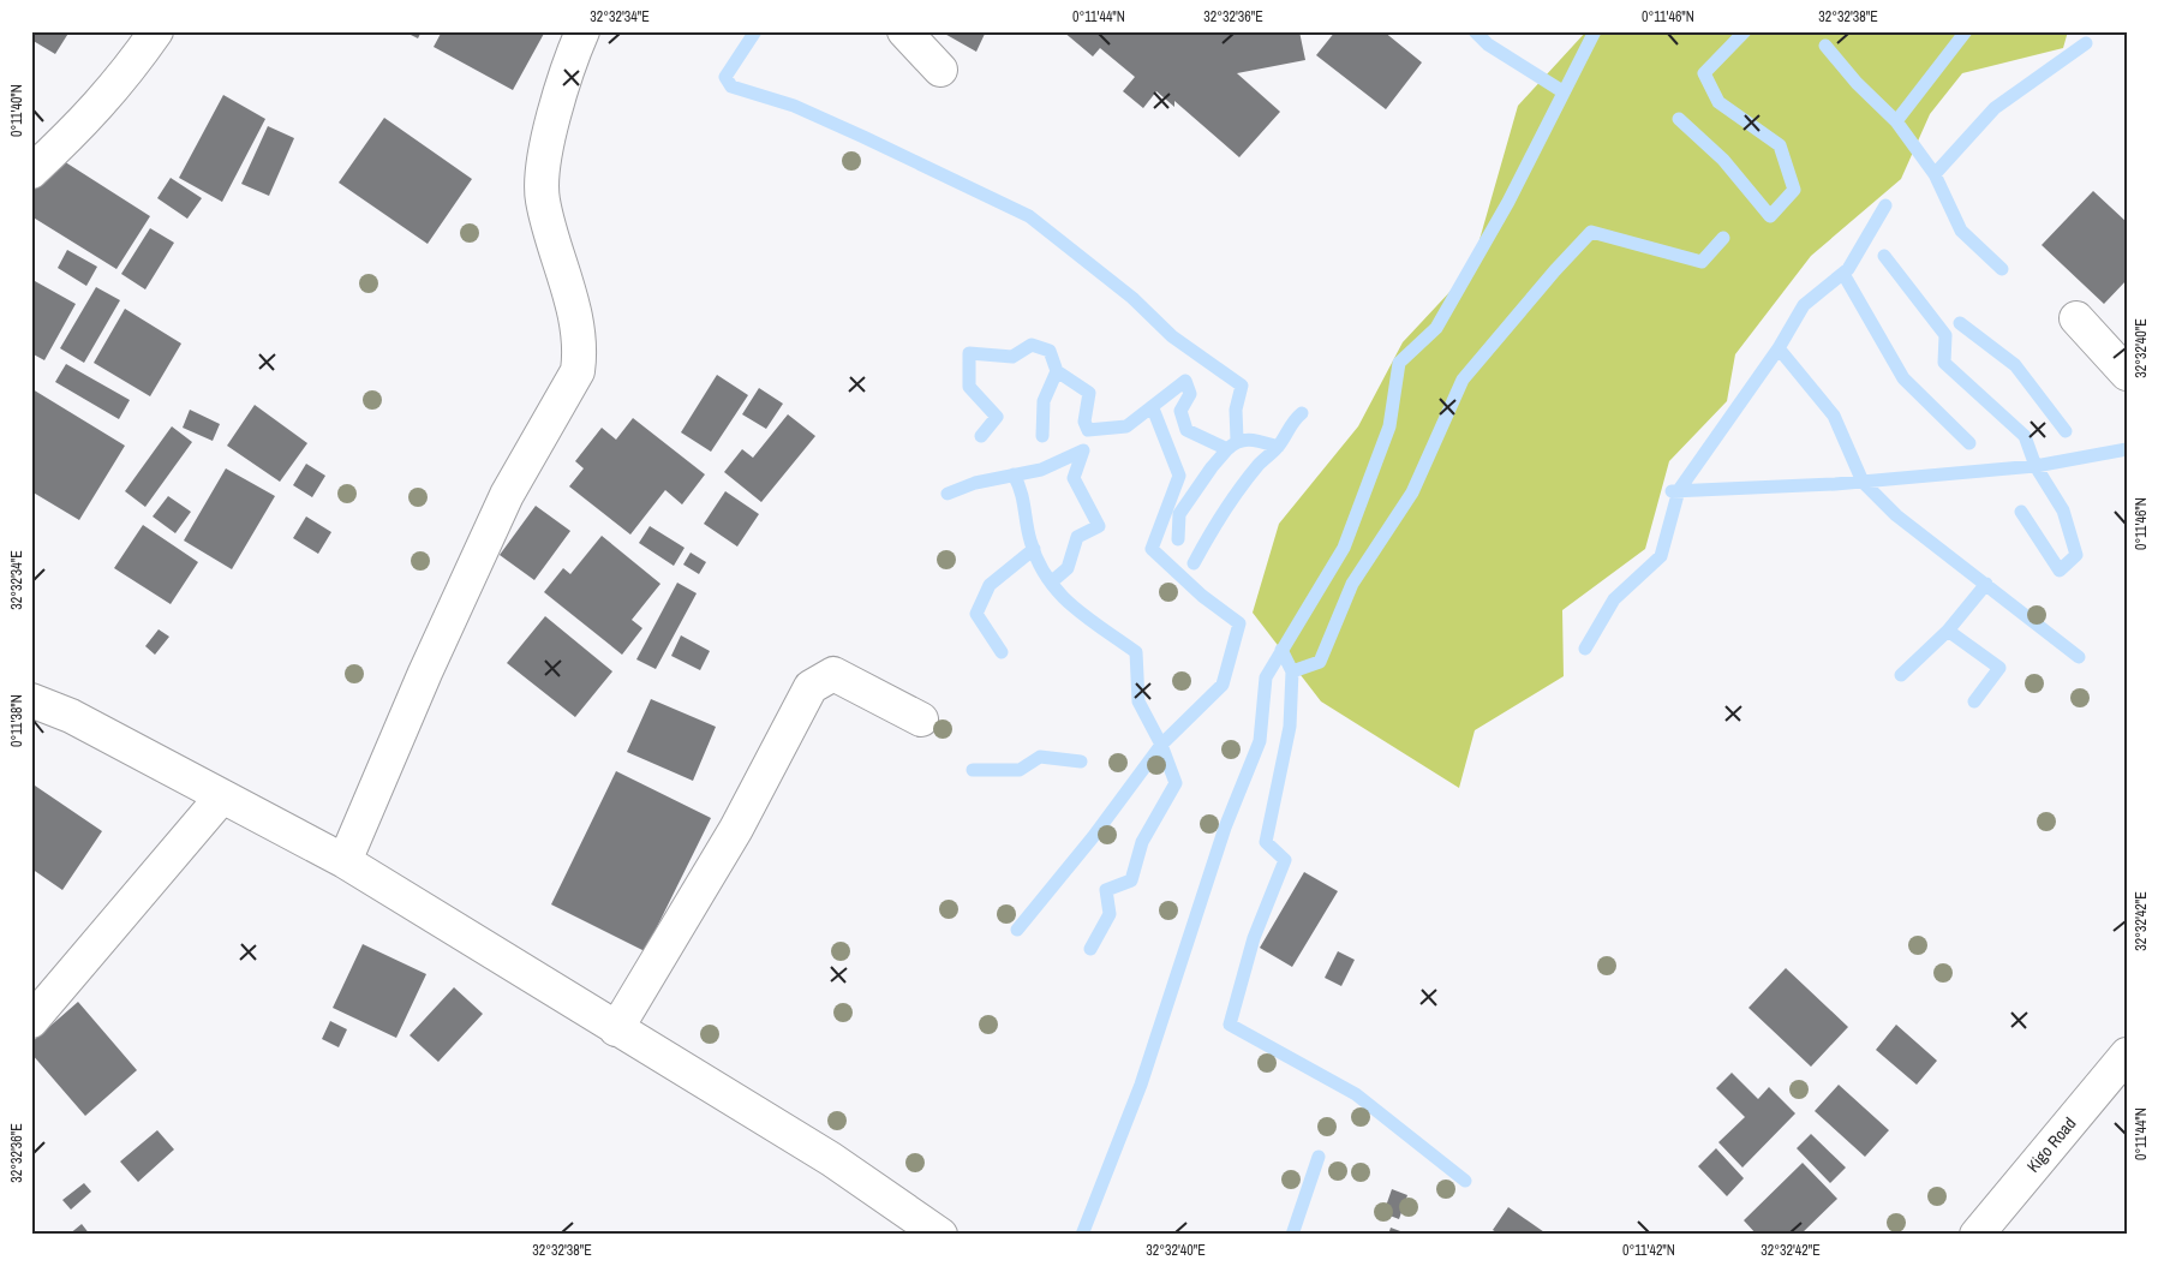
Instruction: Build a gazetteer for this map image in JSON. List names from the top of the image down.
{
  "streets": {
    "street": ["Kigo Road"]
  },
  "coordinates": [
    "32°32'34\"E",
    "0°11'44\"N",
    "32°32'36\"E",
    "0°11'46\"N",
    "32°32'38\"E",
    "0°11'40\"N",
    "32°32'40\"E",
    "0°11'38\"N",
    "32°32'42\"E",
    "0°11'42\"N"
  ]
}
